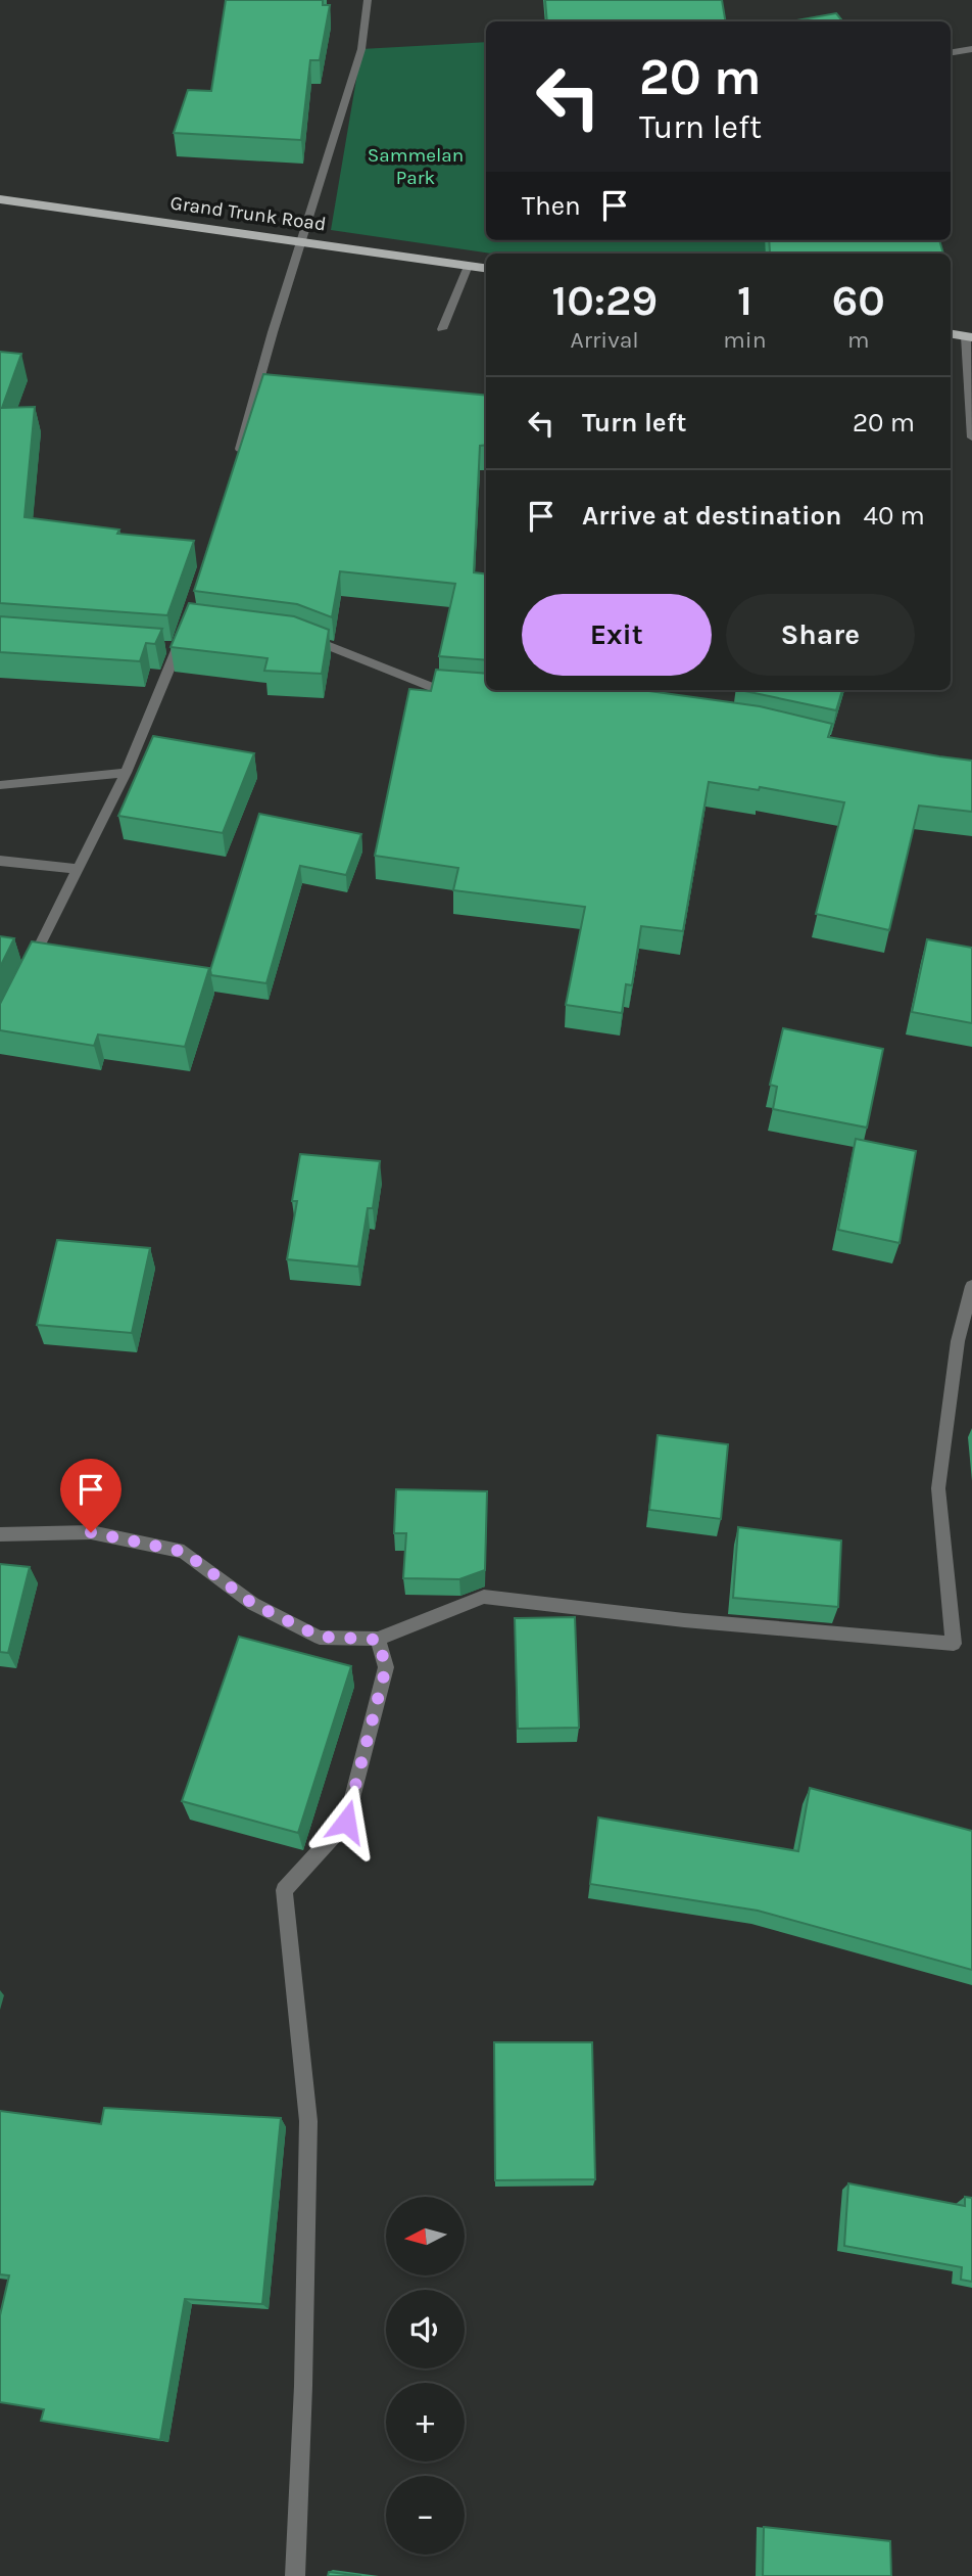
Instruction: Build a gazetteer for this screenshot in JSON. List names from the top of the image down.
{
  "streets": {
    "main road": ["Grand Trunk Road"]
  },
  "parks": ["Sammelan Park"],
  "north": "left",
  "page": {
    "turn": ["20 m", "Turn left"],
    "then": "Then",
    "eta": [
      "10:29",
      "Arrival",
      "1",
      "min",
      "60",
      "m"
    ],
    "list": [
      {
        "name": "Turn left",
        "value": "20 m"
      },
      {
        "name": "Arrive at destination",
        "value": "40 m"
      }
    ],
    "buttons": ["Exit", "Share"],
    "map_buttons": ["+", "−"]
  }
}
